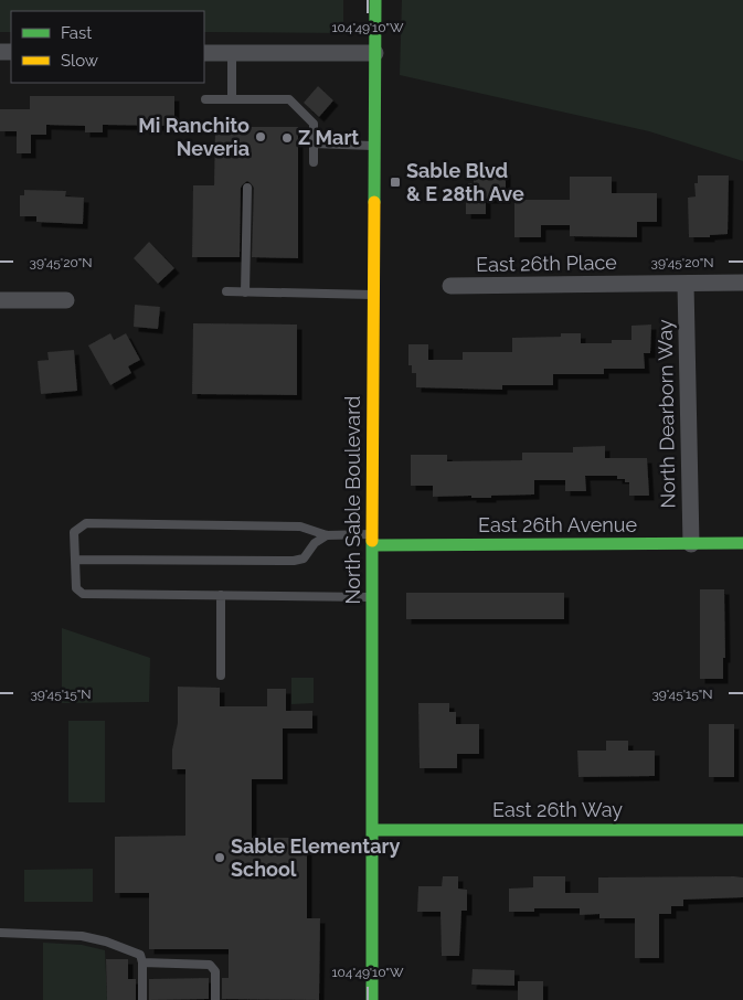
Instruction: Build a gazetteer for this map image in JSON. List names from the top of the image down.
{
  "streets": {
    "street": [
      "East 26th Place",
      "North Dearborn Way",
      "North Sable Boulevard",
      "East 26th Avenue",
      "East 26th Way"
    ]
  },
  "crossings": [
    ["East 26th Place", "North Dearborn Way"],
    ["North Dearborn Way", "East 26th Avenue"],
    ["North Sable Boulevard", "East 26th Avenue"],
    ["North Sable Boulevard", "East 26th Way"]
  ],
  "places": {
    "other": ["Mi Ranchito Neveria", "Z Mart", "Sable Elementary School"],
    "transit": ["Sable Blvd & E 28th Ave"]
  },
  "legend": ["Fast", "Slow"],
  "coordinates": ["104°49'10\"W", "39°45'20\"N", "39°45'15\"N"]
}
